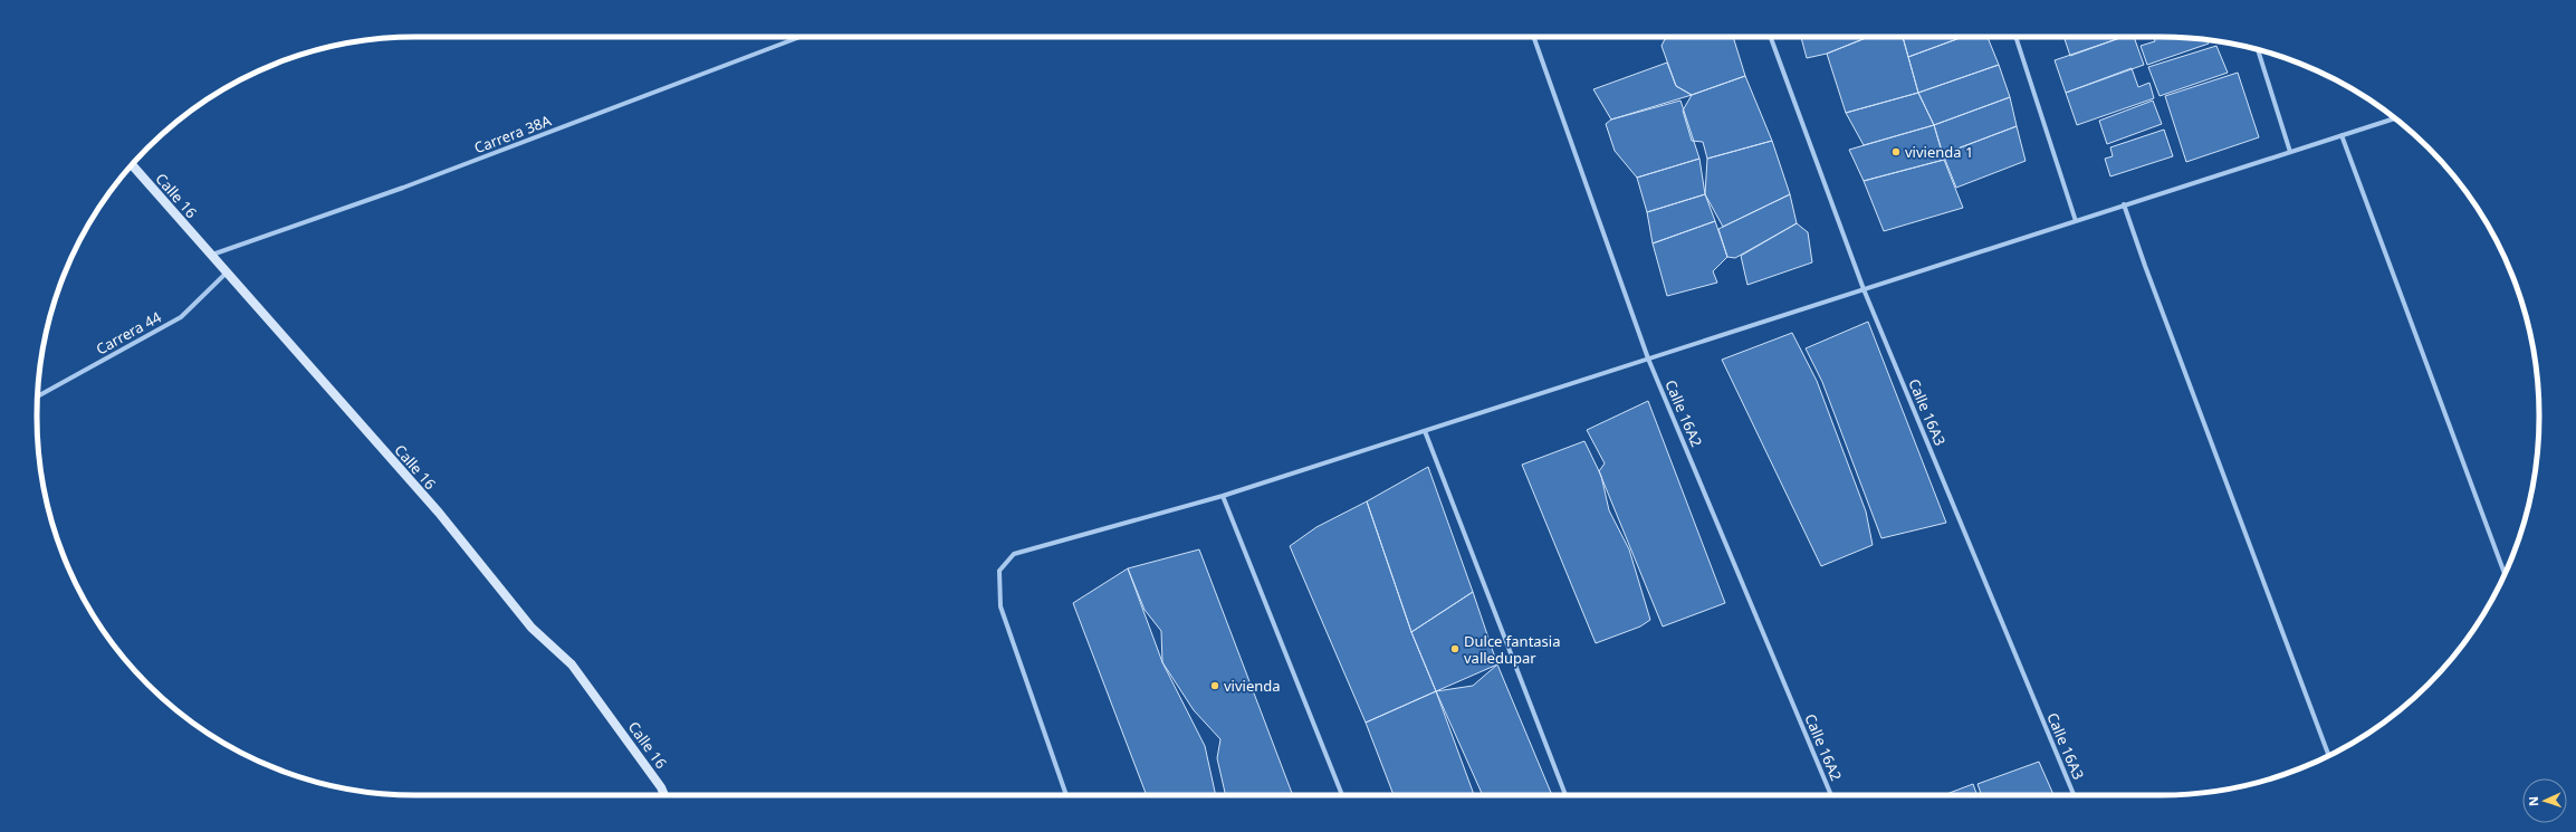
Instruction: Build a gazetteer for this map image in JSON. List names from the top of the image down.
{
  "streets": {
    "main road": ["Calle 16"],
    "street": [
      "Carrera 38A",
      "Carrera 44",
      "Calle 16A3",
      "Calle 16A2"
    ]
  },
  "crossings": [
    ["Carrera 38A", "Calle 16"],
    ["Calle 16", "Carrera 44"]
  ],
  "places": ["vivienda 1", "Dulce fantasia valledupar", "vivienda"],
  "north": "left"
}
